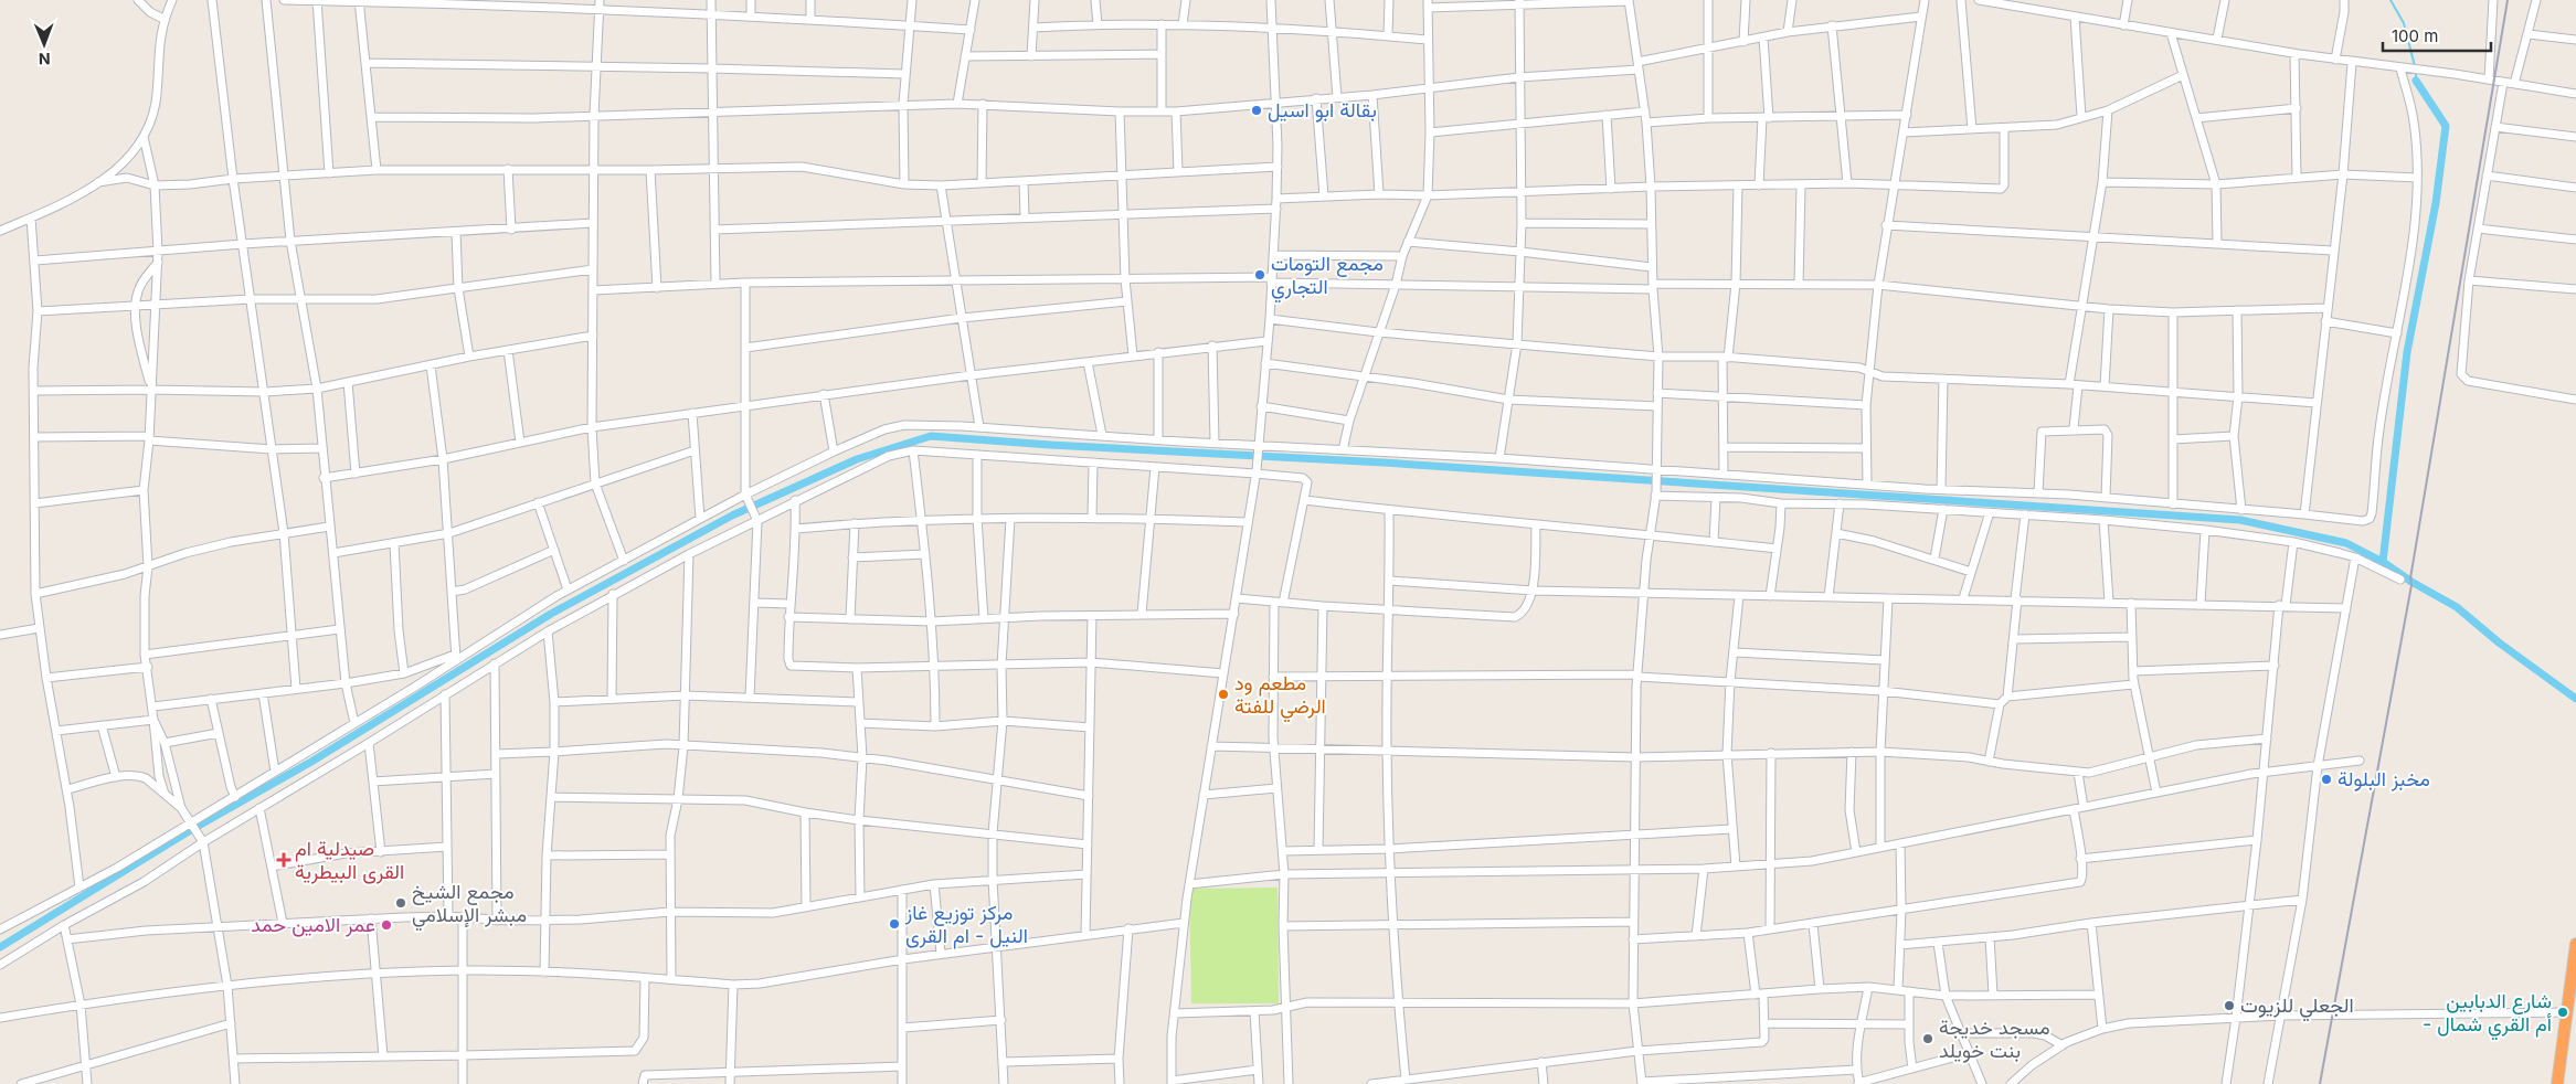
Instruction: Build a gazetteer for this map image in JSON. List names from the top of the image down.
{
  "places": {
    "other": [
      "بقالة ابو اسيل",
      "مجمع التومات التجاري",
      "مطعم ود الرضي للفتة",
      "مخبز البلولة",
      "مجمع الشيخ مبشر الإسلامي",
      "مركز توزيع غاز النيل - ام القرى",
      "عمر الامين حمد",
      "الجعلي للزيوت",
      "شارع الدبابين - أم القري شمال",
      "مسجد خديجة بنت خويلد"
    ],
    "health": ["صيدلية ام القرى البيطرية"]
  },
  "scale_bar": "100 m",
  "north": "bottom"
}
